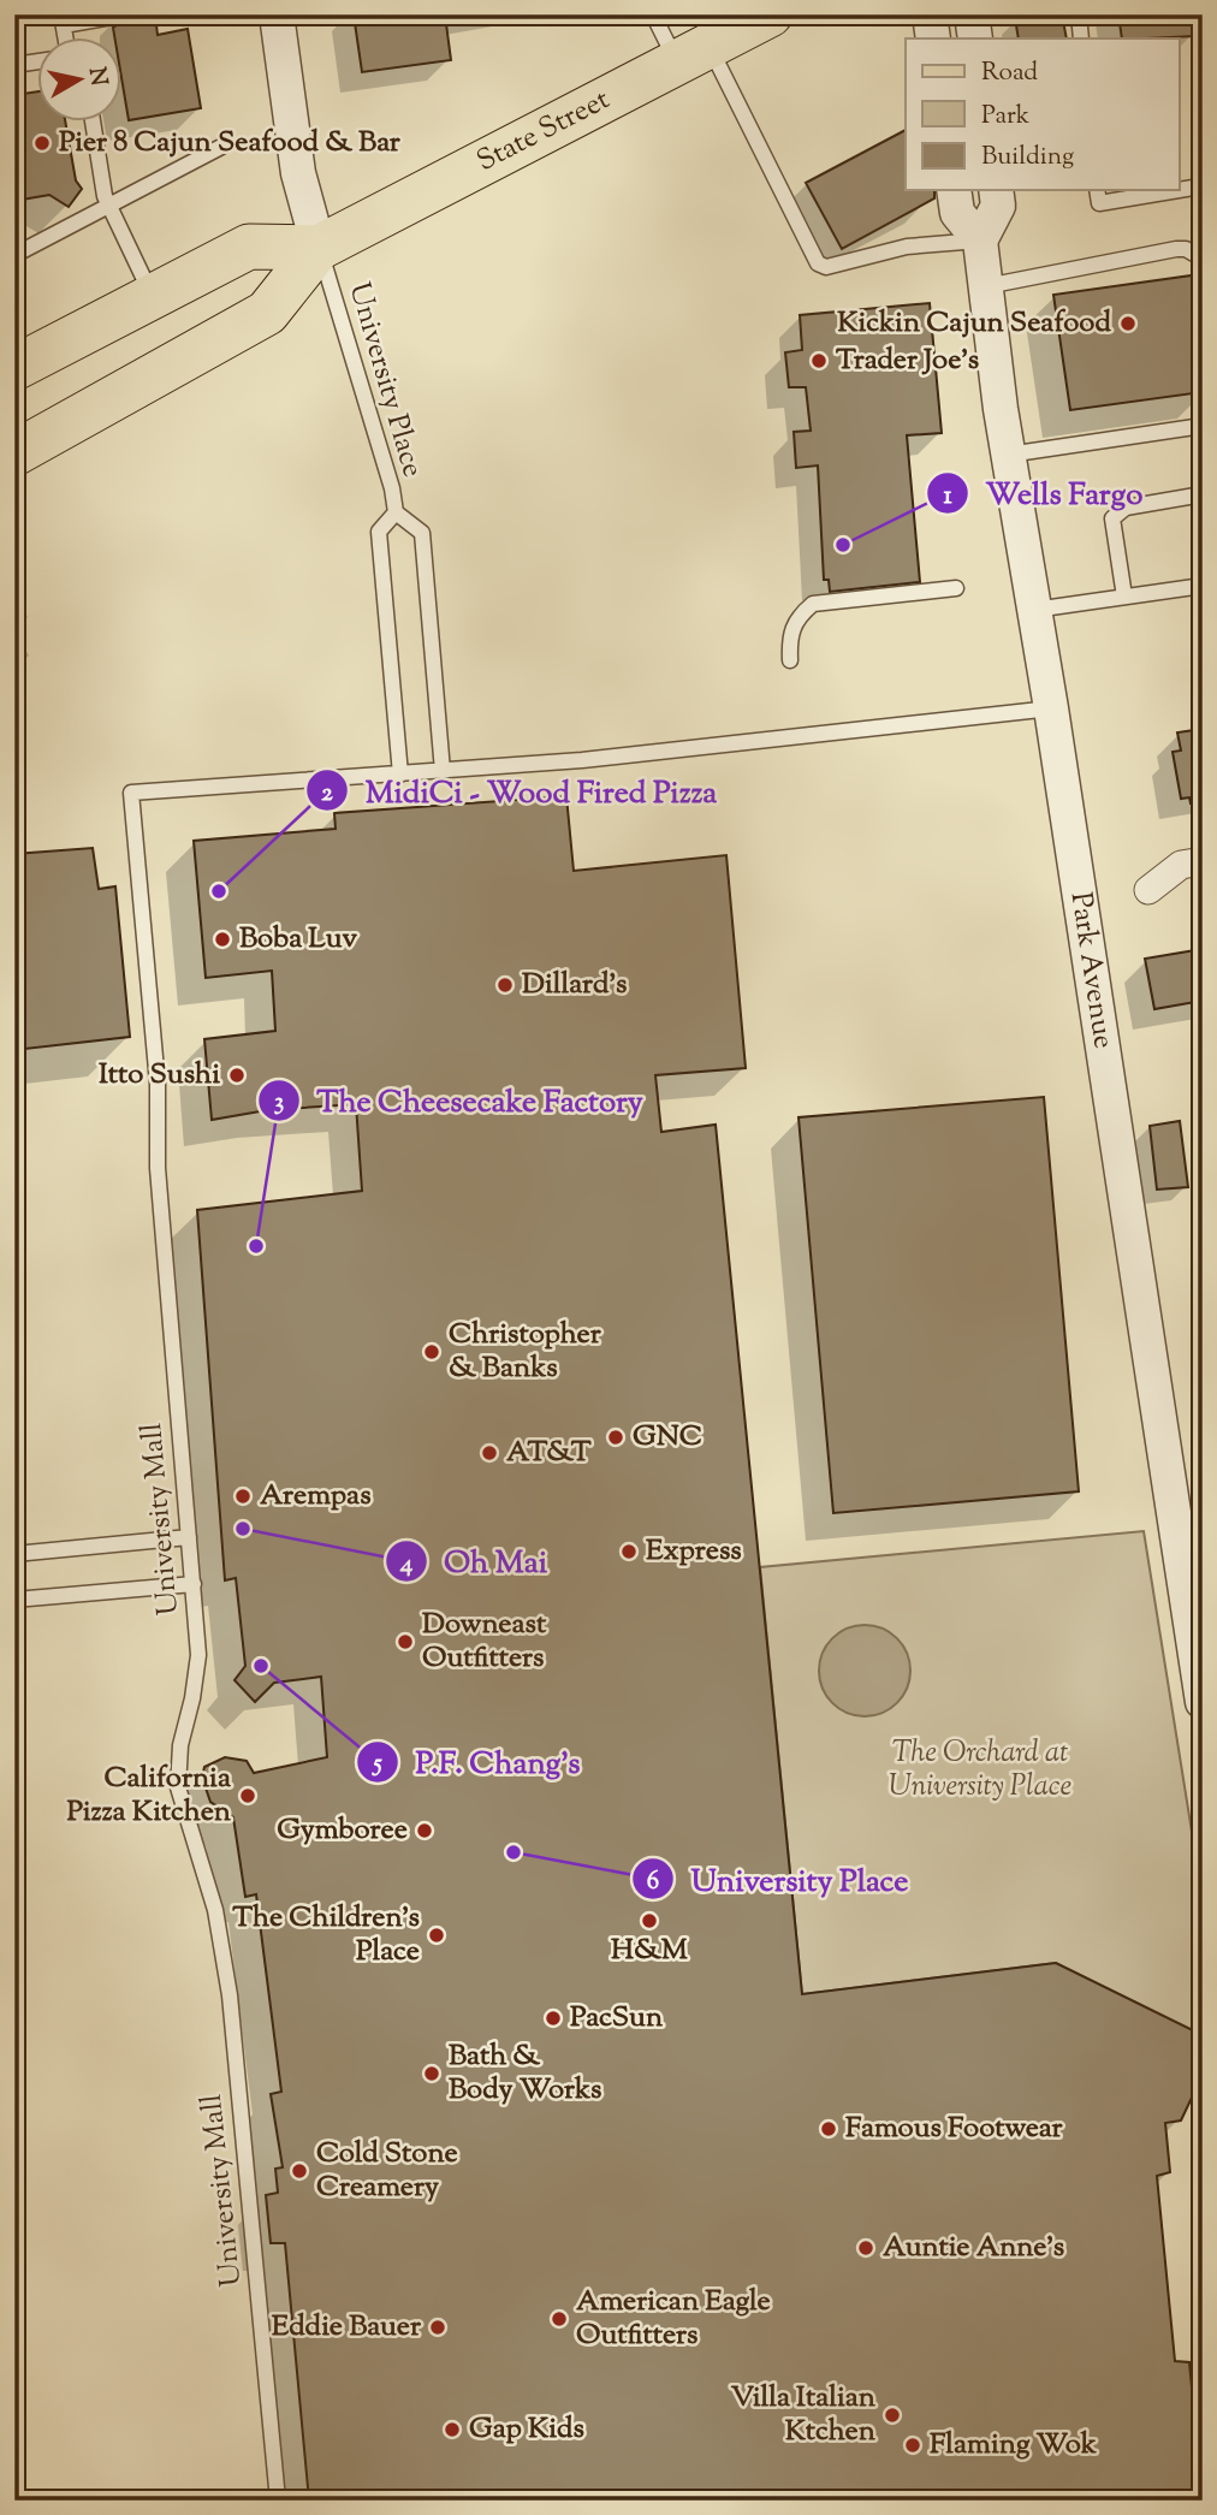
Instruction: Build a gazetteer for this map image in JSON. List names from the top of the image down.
{
  "streets": {
    "main road": ["State Street"],
    "street": ["Park Avenue"],
    "lane": ["University Place", "University Mall"]
  },
  "crossings": [
    ["State Street", "University Place"],
    ["University Place", "University Mall"]
  ],
  "parks": ["The Orchard at University Place"],
  "places": [
    "Pier 8 Cajun Seafood & Bar",
    "Kickin Cajun Seafood",
    "Trader Joe's",
    "Wells Fargo",
    "MidiCi - Wood Fired Pizza",
    "Boba Luv",
    "Dillard's",
    "Itto Sushi",
    "The Cheesecake Factory",
    "Christopher & Banks",
    "GNC",
    "AT&T",
    "Arempas",
    "Oh Mai",
    "Express",
    "Downeast Outfitters",
    "P.F. Chang's",
    "California Pizza Kitchen",
    "Gymboree",
    "University Place",
    "H&M",
    "The Children's Place",
    "PacSun",
    "Bath & Body Works",
    "Famous Footwear",
    "Cold Stone Creamery",
    "Auntie Anne's",
    "American Eagle Outfitters",
    "Eddie Bauer",
    "Villa Italian Ktchen",
    "Gap Kids",
    "Flaming Wok"
  ],
  "legend": ["Road", "Park", "Building"],
  "north": "right"
}
